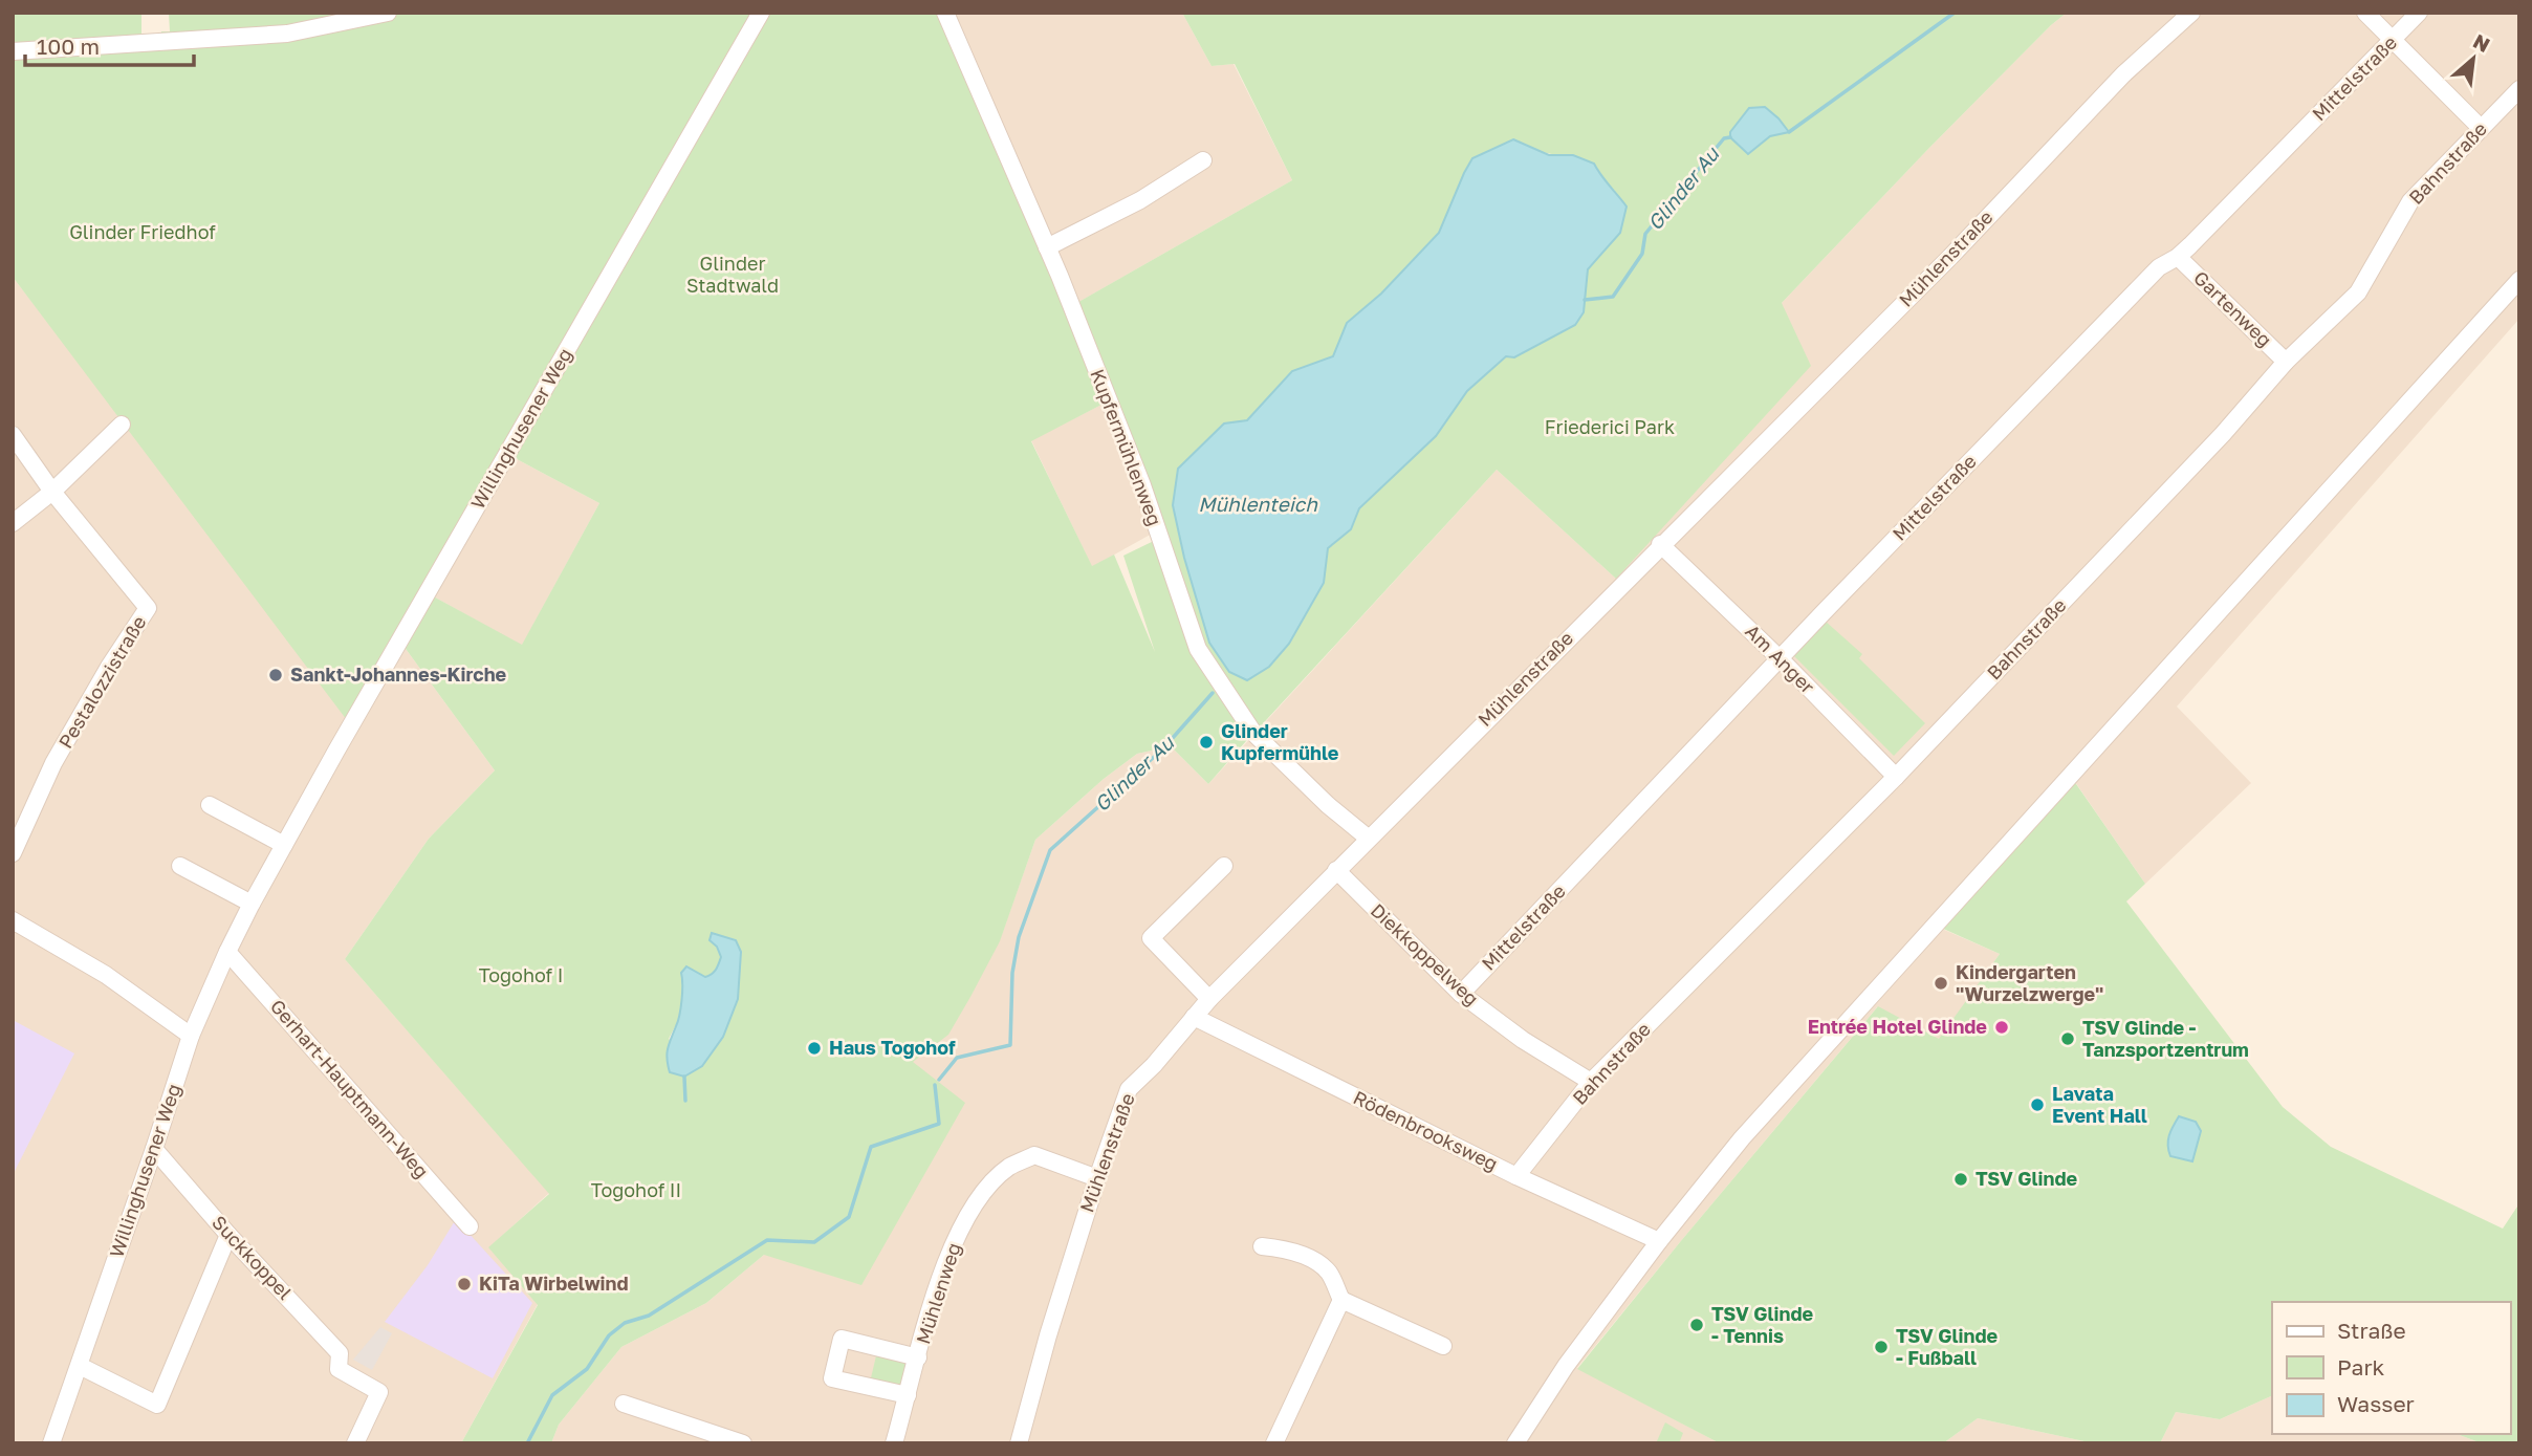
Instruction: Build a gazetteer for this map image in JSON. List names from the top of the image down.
{
  "streets": {
    "street": [
      "Mittelstraße",
      "Bahnstraße",
      "Mühlenstraße",
      "Gartenweg",
      "Willinghusener Weg",
      "Kupfermühlenweg",
      "Am Anger",
      "Pestalozzistraße",
      "Diekkoppelweg",
      "Gerhart-Hauptmann-Weg",
      "Rödenbrooksweg",
      "Suckkoppel",
      "Mühlenweg"
    ]
  },
  "crossings": [
    ["Mittelstraße", "Gartenweg"],
    ["Mittelstraße", "Am Anger"],
    ["Mittelstraße", "Diekkoppelweg"],
    ["Bahnstraße", "Gartenweg"],
    ["Bahnstraße", "Am Anger"],
    ["Bahnstraße", "Diekkoppelweg"],
    ["Bahnstraße", "Rödenbrooksweg"],
    ["Mühlenstraße", "Kupfermühlenweg"],
    ["Mühlenstraße", "Am Anger"],
    ["Mühlenstraße", "Diekkoppelweg"],
    ["Mühlenstraße", "Rödenbrooksweg"],
    ["Mühlenstraße", "Mühlenweg"],
    ["Willinghusener Weg", "Gerhart-Hauptmann-Weg"],
    ["Willinghusener Weg", "Suckkoppel"]
  ],
  "water": ["Glinder Au", "Mühlenteich"],
  "parks": [
    "Glinder Friedhof",
    "Glinder Stadtwald",
    "Friederici Park",
    "Togohof I",
    "Togohof II"
  ],
  "places": [
    "Sankt-Johannes-Kirche",
    "Glinder Kupfermühle",
    "Kindergarten \"Wurzelzwerge\"",
    "Entrée Hotel Glinde",
    "TSV Glinde - Tanzsportzentrum",
    "Haus Togohof",
    "Lavata Event Hall",
    "TSV Glinde",
    "KiTa Wirbelwind",
    "TSV Glinde - Tennis",
    "TSV Glinde - Fußball"
  ],
  "legend": ["Straße", "Park", "Wasser"],
  "scale_bar": "100 m",
  "north": "top right"
}
